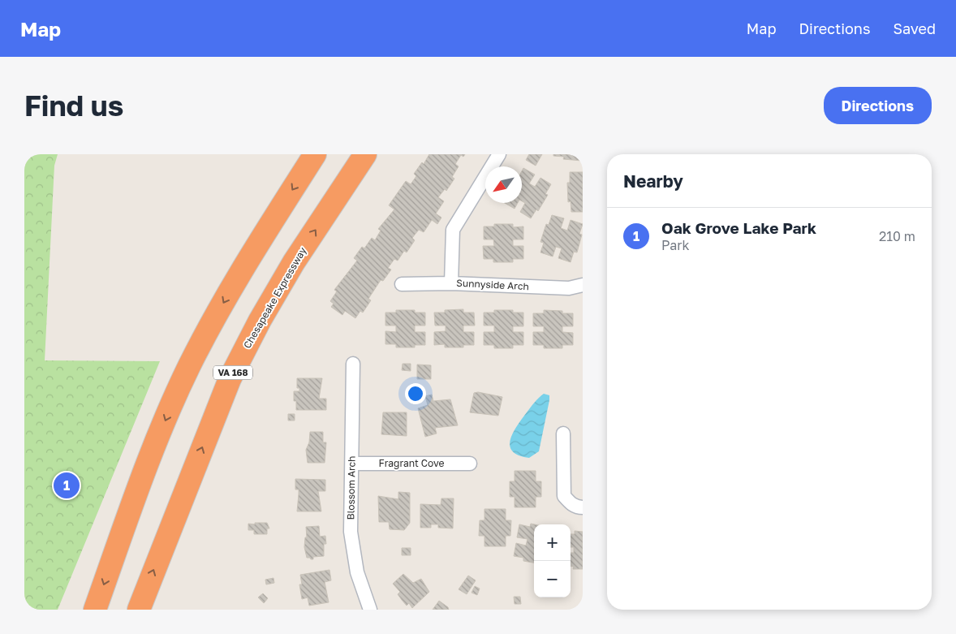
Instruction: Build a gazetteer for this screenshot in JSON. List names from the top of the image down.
{
  "streets": {
    "highway": ["Chesapeake Expressway", "VA 168"],
    "street": ["Sunnyside Arch", "Fragrant Cove", "Blossom Arch"]
  },
  "crossings": [
    ["Fragrant Cove", "Blossom Arch"]
  ],
  "north": "bottom left",
  "page": {
    "header": "Map",
    "nav": ["Map", "Directions", "Saved"],
    "buttons": "Directions",
    "title": "Find us",
    "heading": "Nearby",
    "list": [
      {
        "mark": "1",
        "name": "Oak Grove Lake Park",
        "note": "Park",
        "value": "210 m"
      }
    ],
    "pins": "1",
    "map_buttons": ["+", "−"]
  }
}
